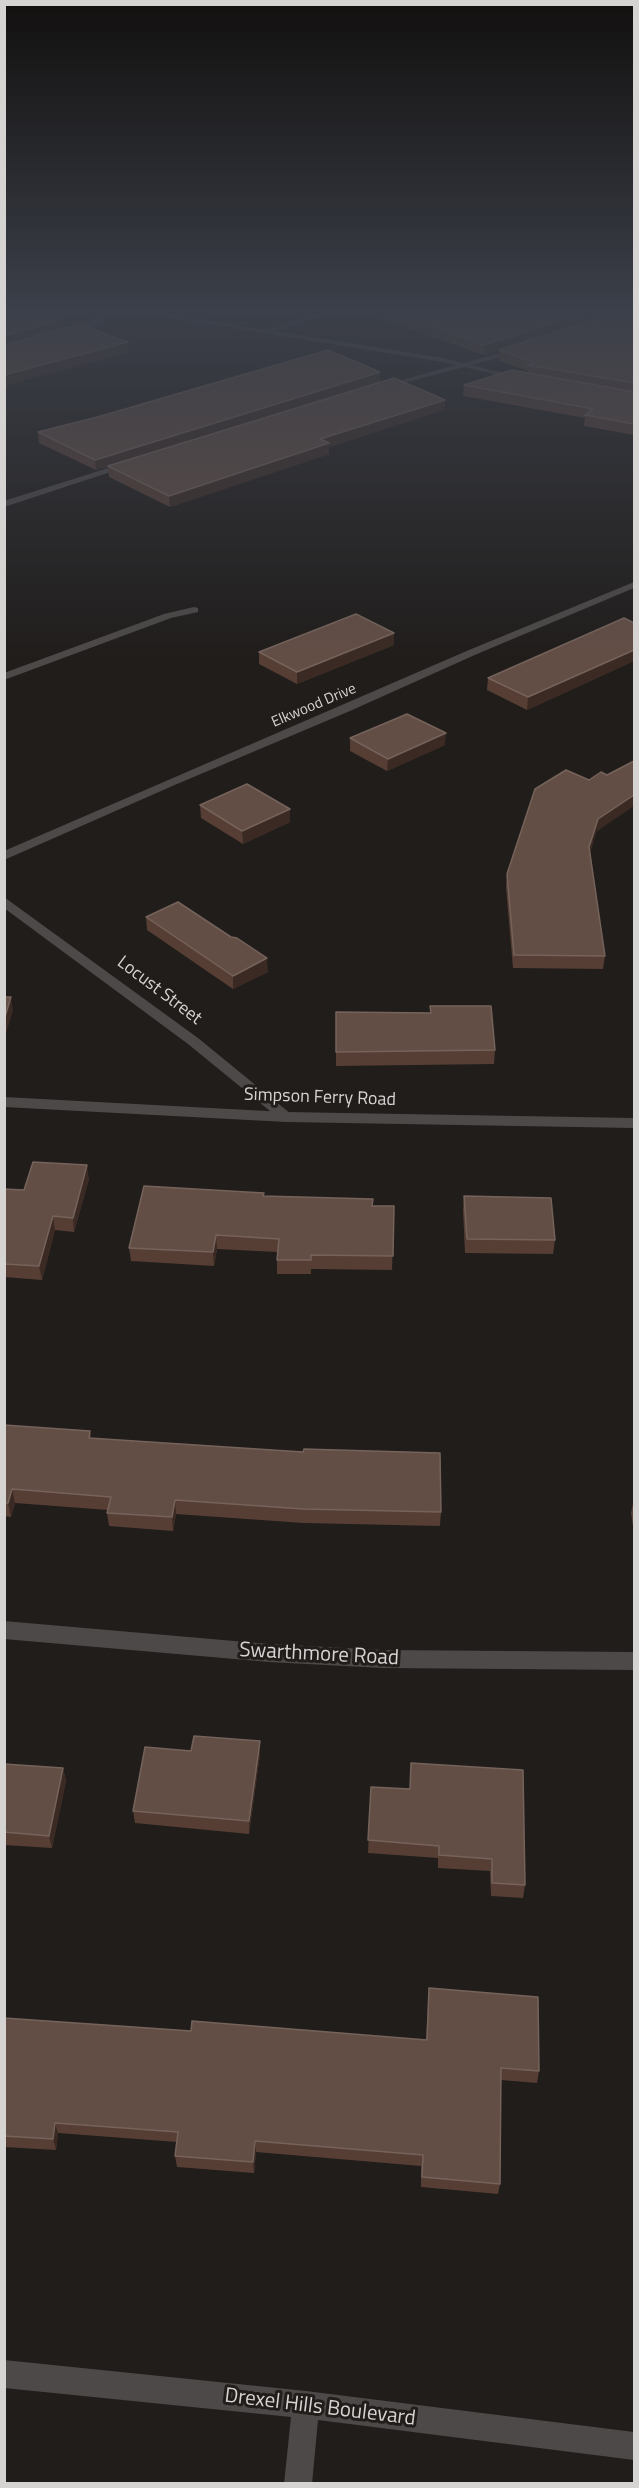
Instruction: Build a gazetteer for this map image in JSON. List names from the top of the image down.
{
  "streets": {
    "street": [
      "Elkwood Drive",
      "Locust Street",
      "Simpson Ferry Road",
      "Swarthmore Road",
      "Drexel Hills Boulevard"
    ]
  },
  "crossings": [
    ["Locust Street", "Simpson Ferry Road"]
  ]
}
